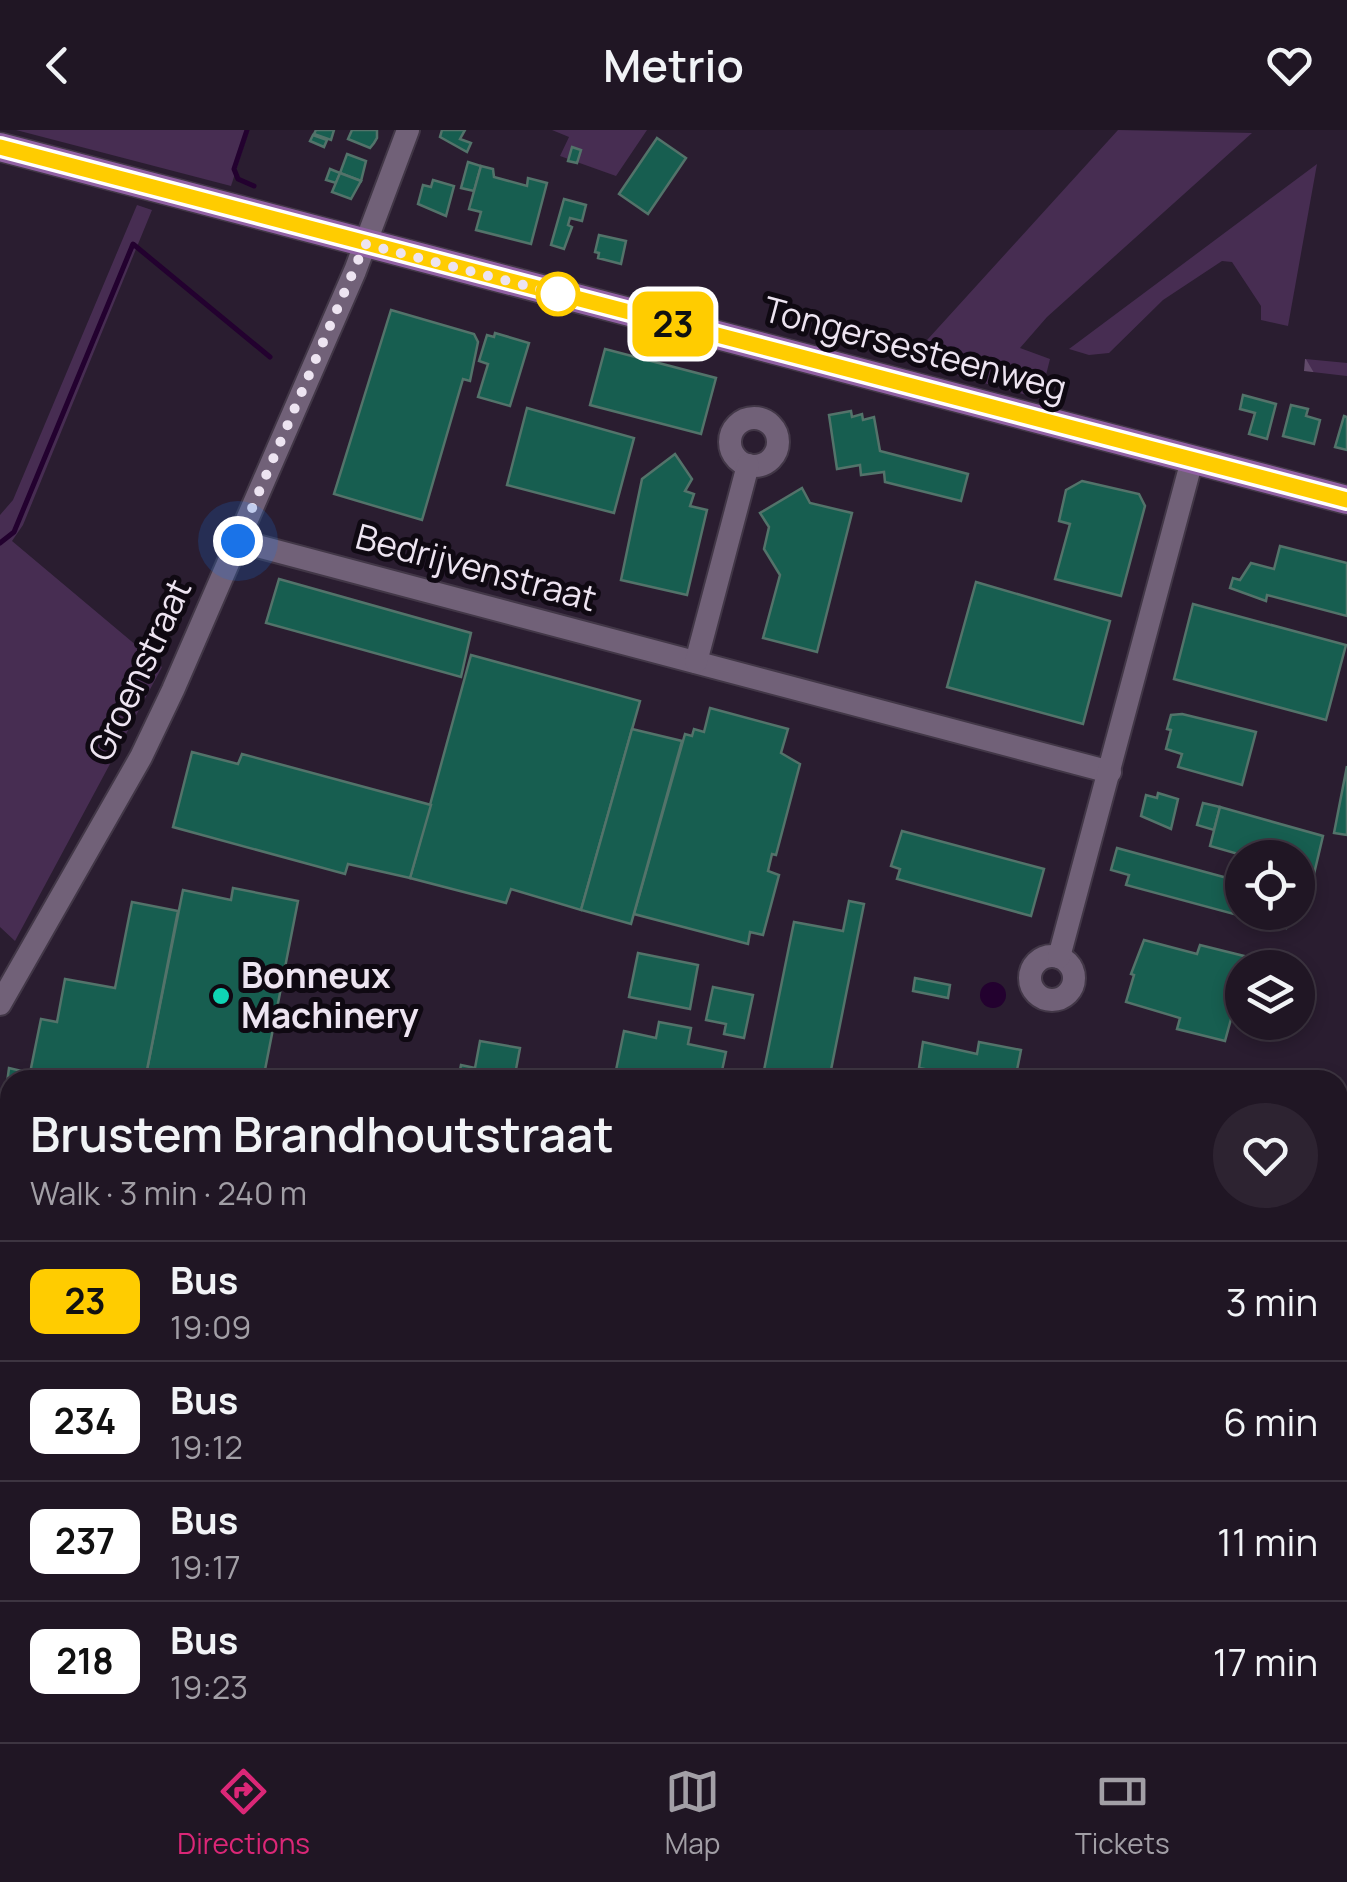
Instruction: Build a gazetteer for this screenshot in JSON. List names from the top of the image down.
{
  "streets": {
    "main road": ["Tongersesteenweg"],
    "street": ["Bedrijvenstraat", "Groenstraat"]
  },
  "crossings": [
    ["Tongersesteenweg", "Groenstraat"],
    ["Bedrijvenstraat", "Groenstraat"]
  ],
  "places": ["Bonneux Machinery"],
  "lines": ["bus line 23"],
  "page": {
    "header": "Metrio",
    "on_map": "23",
    "heading": ["Brustem Brandhoutstraat", "Walk · 3 min · 240 m"],
    "list": [
      {
        "mark": "23",
        "name": "Bus",
        "note": "19:09",
        "value": "3 min"
      },
      {
        "mark": "234",
        "name": "Bus",
        "note": "19:12",
        "value": "6 min"
      },
      {
        "mark": "237",
        "name": "Bus",
        "note": "19:17",
        "value": "11 min"
      },
      {
        "mark": "218",
        "name": "Bus",
        "note": "19:23",
        "value": "17 min"
      }
    ],
    "tabs": ["Directions", "Map", "Tickets"]
  }
}
